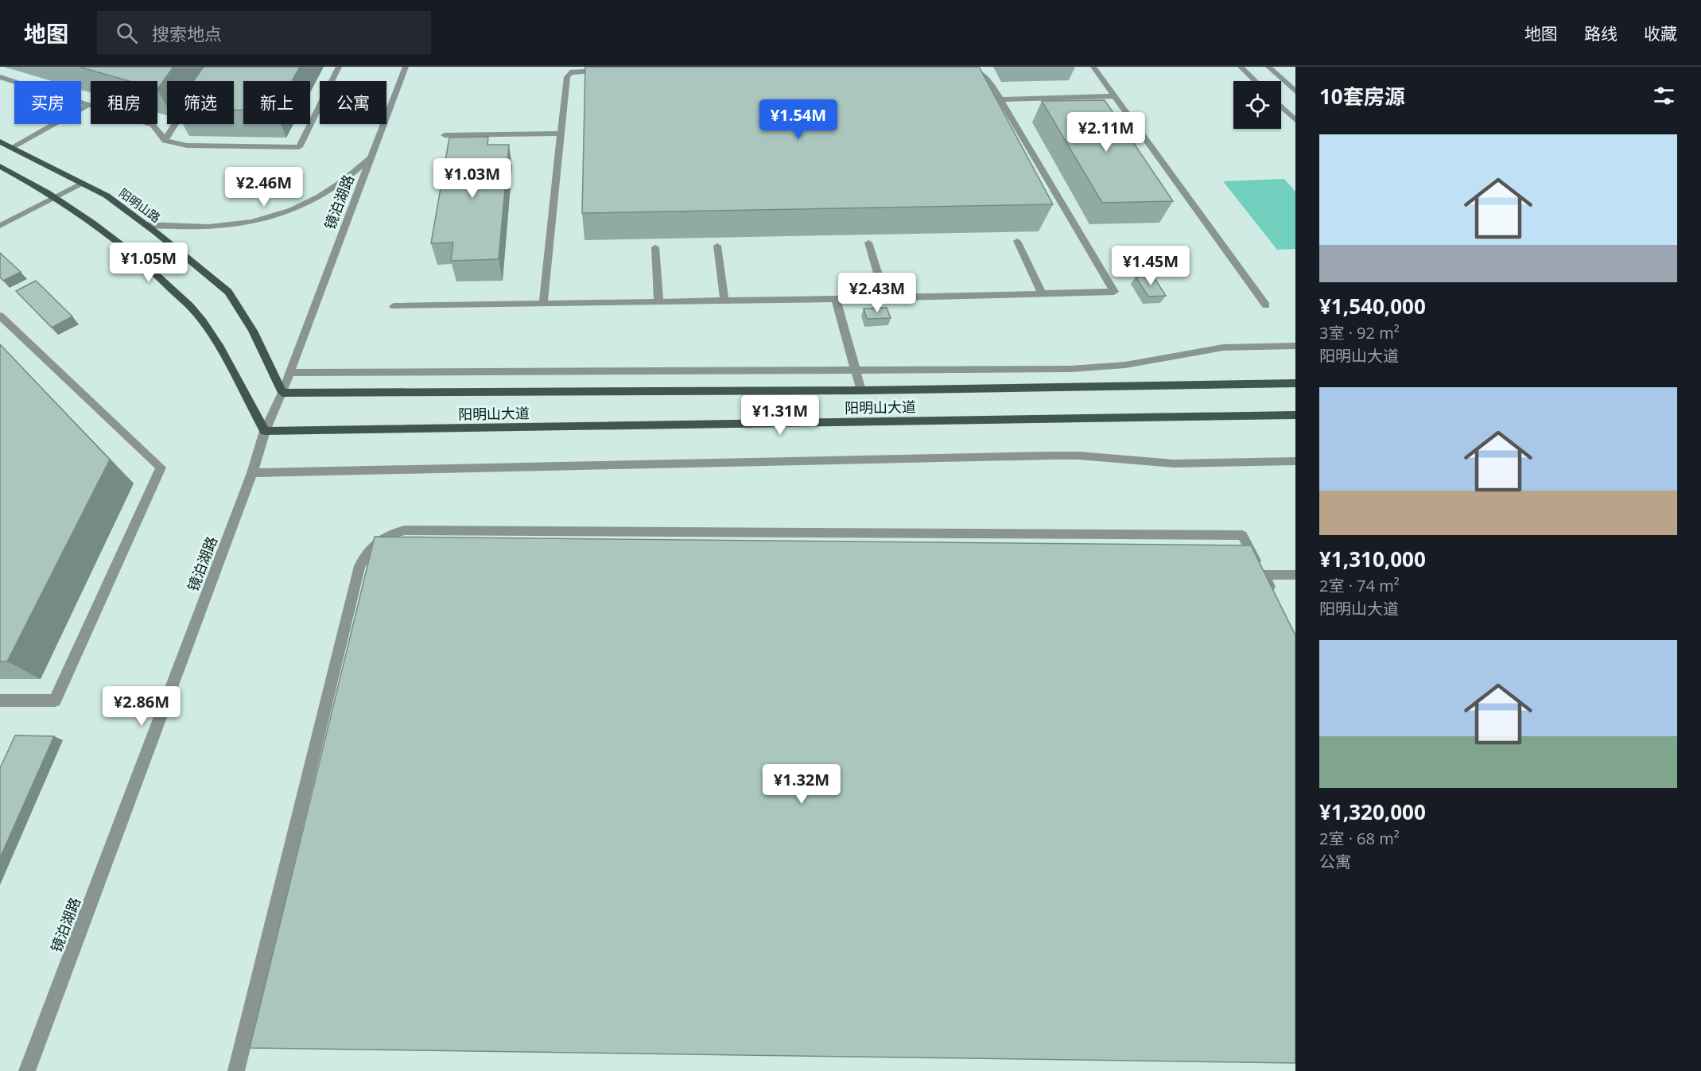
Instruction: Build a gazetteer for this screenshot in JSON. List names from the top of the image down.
{
  "streets": {
    "main road": ["阳明山路", "阳明山大道"],
    "street": ["镜泊湖路"]
  },
  "crossings": [
    ["镜泊湖路", "阳明山路"],
    ["镜泊湖路", "阳明山大道"],
    ["阳明山路", "阳明山大道"]
  ],
  "page": {
    "header": "地图",
    "search": "搜索地点",
    "nav": ["地图", "路线", "收藏"],
    "heading": "10套房源",
    "chip": [
      "买房",
      "租房",
      "筛选",
      "新上",
      "公寓"
    ],
    "price": [
      "¥1.54M",
      "¥2.11M",
      "¥1.03M",
      "¥2.46M",
      "¥1.05M",
      "¥1.45M",
      "¥2.43M",
      "¥1.31M",
      "¥2.86M",
      "¥1.32M"
    ],
    "list": [
      {
        "name": "¥1,540,000",
        "note": "3室 · 92 m² · 阳明山大道"
      },
      {
        "name": "¥1,310,000",
        "note": "2室 · 74 m² · 阳明山大道"
      },
      {
        "name": "¥1,320,000",
        "note": "2室 · 68 m² · 公寓"
      }
    ]
  }
}
